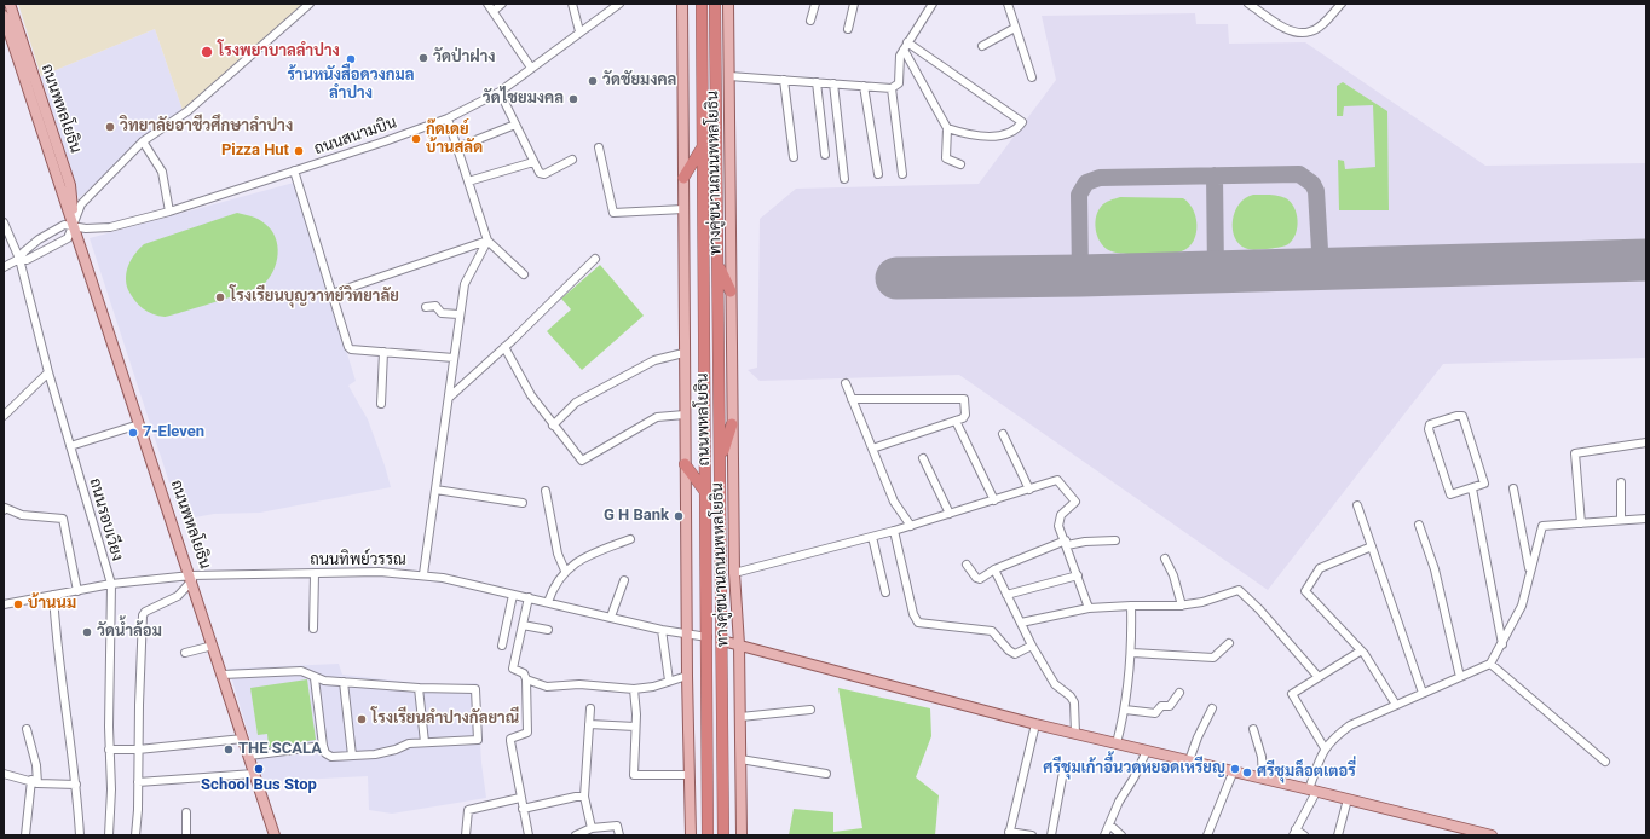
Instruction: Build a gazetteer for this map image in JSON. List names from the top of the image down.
{
  "streets": {
    "highway": ["ถนนพหลโยธิน"],
    "main road": ["ทางคู่ขนานถนนพหลโยธิน"],
    "street": ["ถนนสนามบิน", "ถนนรอบเวียง", "ถนนทิพย์วรรณ"]
  },
  "crossings": [
    ["ถนนพหลโยธิน", "ถนนสนามบิน"],
    ["ถนนพหลโยธิน", "ถนนทิพย์วรรณ"],
    ["ทางคู่ขนานถนนพหลโยธิน", "ถนนทิพย์วรรณ"],
    ["ถนนรอบเวียง", "ถนนทิพย์วรรณ"]
  ],
  "places": [
    "โรงพยาบาลลำปาง",
    "วัดป่าฝาง",
    "ร้านหนังสือดวงกมล ลำปาง",
    "วัดชัยมงคล",
    "วัดไชยมงคล",
    "วิทยาลัยอาชีวศึกษาลำปาง",
    "กู๊ดเดย์ บ้านสลัด",
    "Pizza Hut",
    "โรงเรียนบุญวาทย์วิทยาลัย",
    "7-Eleven",
    "G H Bank",
    "บ้านนม",
    "วัดน้ำล้อม",
    "โรงเรียนลำปางกัลยาณี",
    "THE SCALA",
    "School Bus Stop",
    "ศรีชุมเก้าอี้นวดหยอดเหรียญ",
    "ศรีชุมล็อตเตอรี่"
  ]
}
